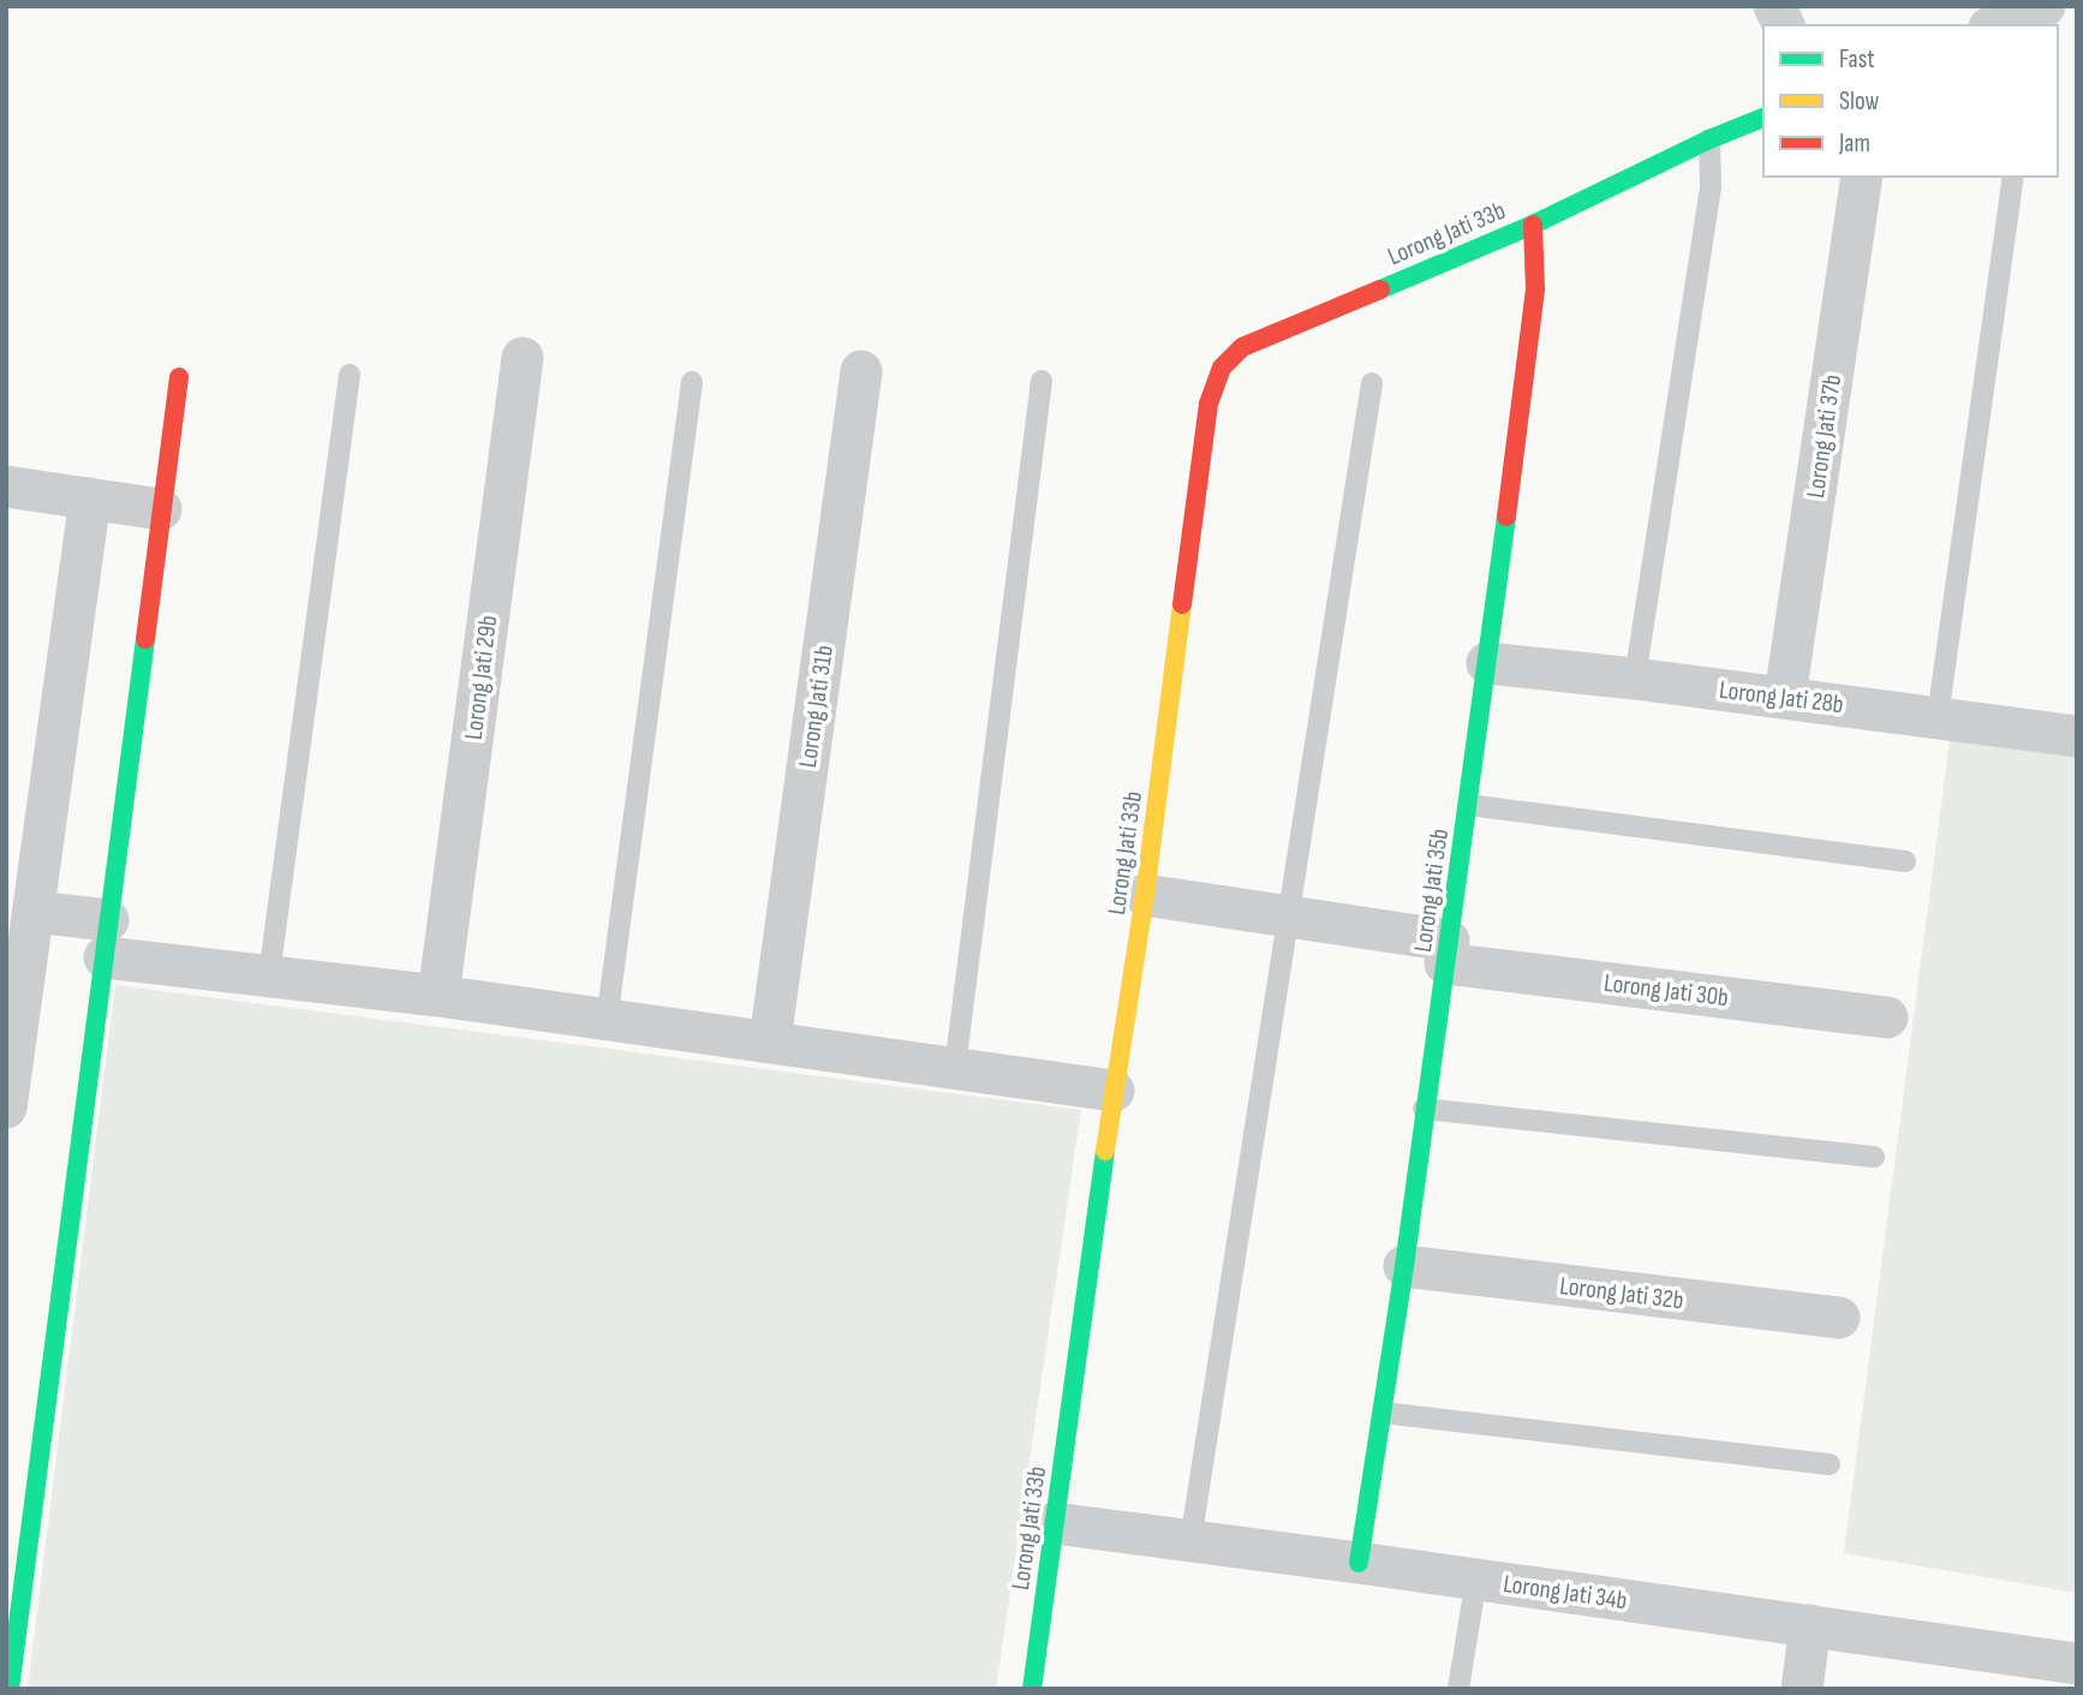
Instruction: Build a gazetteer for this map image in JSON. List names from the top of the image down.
{
  "streets": {
    "street": [
      "Lorong Jati 33b",
      "Lorong Jati 37b",
      "Lorong Jati 29b",
      "Lorong Jati 28b",
      "Lorong Jati 31b",
      "Lorong Jati 35b",
      "Lorong Jati 30b",
      "Lorong Jati 32b",
      "Lorong Jati 34b"
    ]
  },
  "crossings": [
    ["Lorong Jati 33b", "Lorong Jati 35b"],
    ["Lorong Jati 33b", "Lorong Jati 30b"],
    ["Lorong Jati 33b", "Lorong Jati 34b"],
    ["Lorong Jati 37b", "Lorong Jati 28b"],
    ["Lorong Jati 28b", "Lorong Jati 35b"],
    ["Lorong Jati 35b", "Lorong Jati 30b"],
    ["Lorong Jati 35b", "Lorong Jati 32b"],
    ["Lorong Jati 35b", "Lorong Jati 34b"]
  ],
  "legend": ["Fast", "Slow", "Jam"]
}
